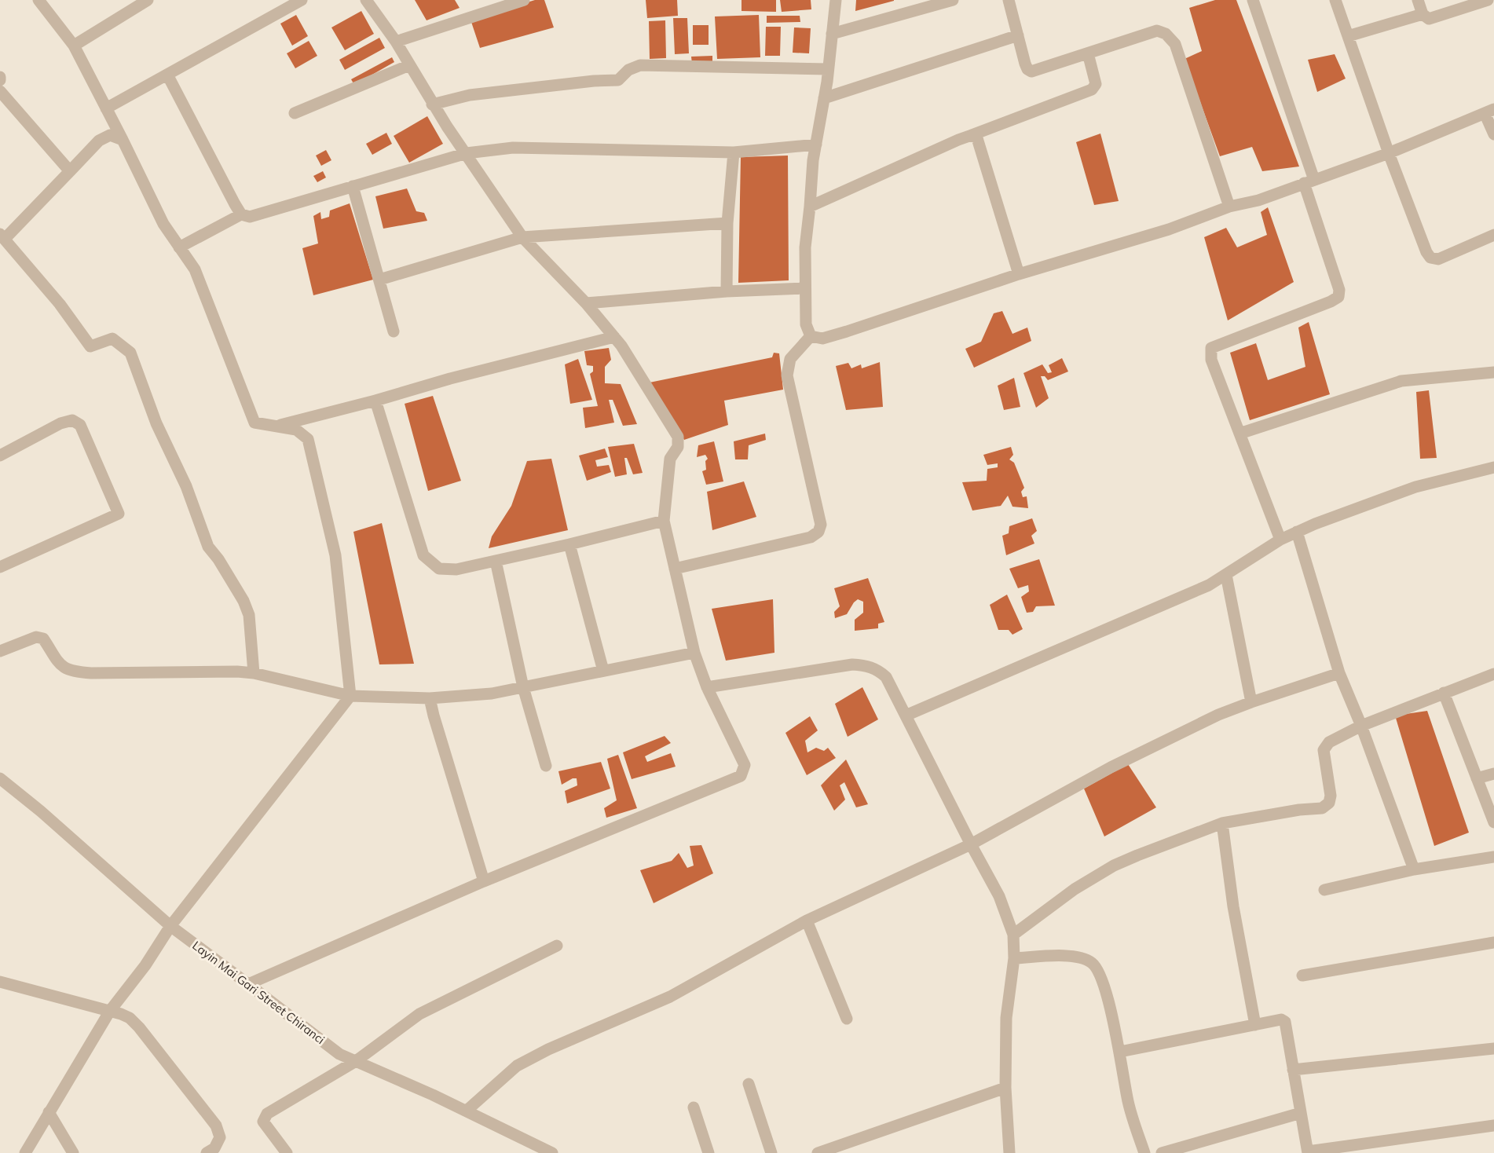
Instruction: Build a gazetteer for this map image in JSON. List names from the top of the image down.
{
  "streets": {
    "street": ["Layin Mai Gari Street Chiranci"]
  }
}
